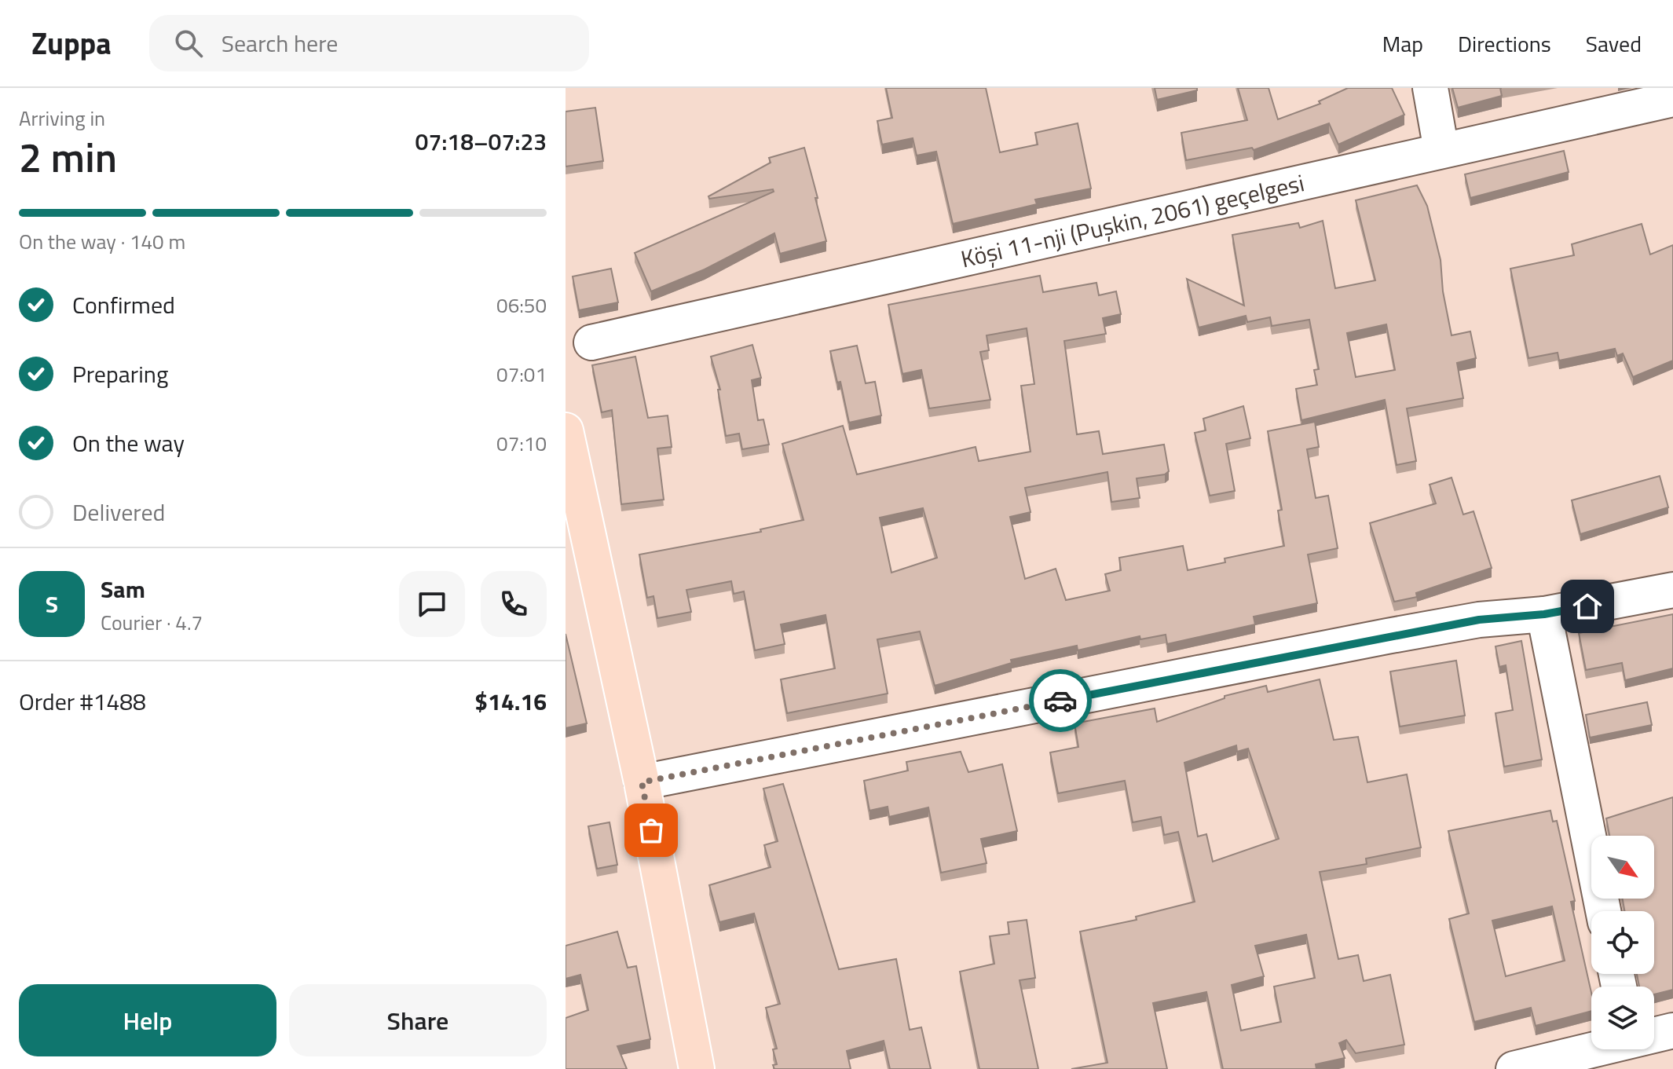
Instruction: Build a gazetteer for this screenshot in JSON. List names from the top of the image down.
{
  "streets": {
    "street": ["Köşi 11-nji (Puşkin, 2061) geçelgesi"]
  },
  "north": "bottom right",
  "page": {
    "header": "Zuppa",
    "search": "Search here",
    "nav": ["Map", "Directions", "Saved"],
    "heading": ["2 min", "Arriving in", "07:18–07:23"],
    "panel": [
      "Sam",
      "Courier · 4.7",
      "Order #1488",
      "$14.16"
    ],
    "bar": "On the way · 140 m",
    "list": [
      ["Confirmed", "06:50"],
      ["Preparing", "07:01"],
      ["On the way", "07:10"],
      "Delivered"
    ],
    "round": "S",
    "buttons": ["Help", "Share"]
  }
}
